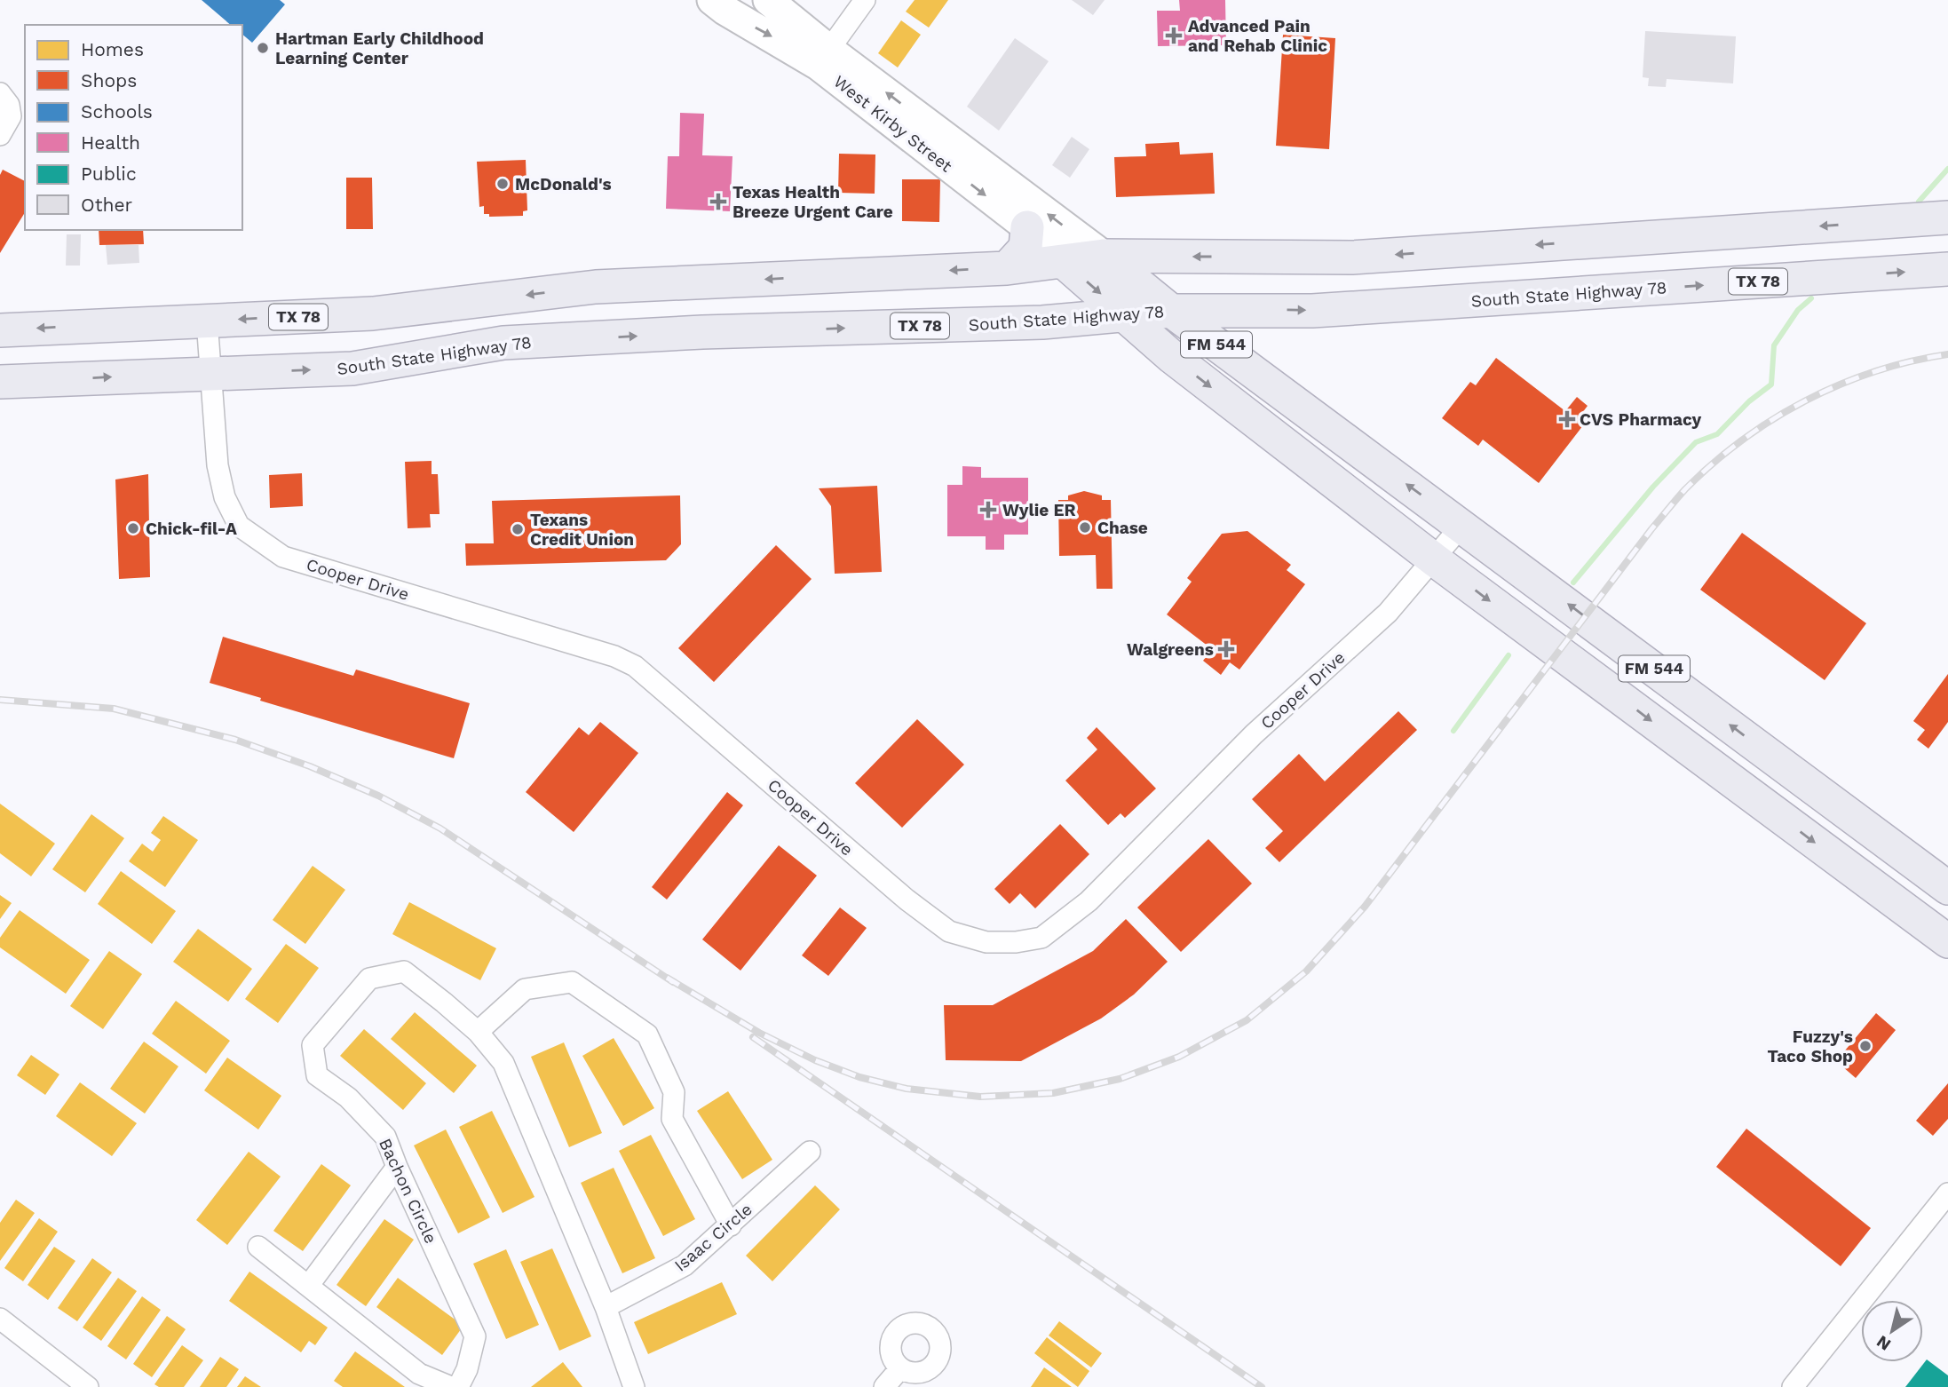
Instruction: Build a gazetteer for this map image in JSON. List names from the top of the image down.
{
  "streets": {
    "main road": [
      "West Kirby Street",
      "TX 78",
      "South State Highway 78",
      "FM 544"
    ],
    "street": ["Cooper Drive", "Bachon Circle", "Isaac Circle"]
  },
  "crossings": [
    ["West Kirby Street", "TX 78"],
    ["West Kirby Street", "FM 544"],
    ["TX 78", "FM 544"],
    ["TX 78", "Cooper Drive"],
    ["South State Highway 78", "FM 544"],
    ["South State Highway 78", "Cooper Drive"],
    ["FM 544", "Cooper Drive"],
    ["Bachon Circle", "Isaac Circle"]
  ],
  "places": {
    "health": [
      "Advanced Pain and Rehab Clinic",
      "Texas Health Breeze Urgent Care",
      "CVS Pharmacy",
      "Wylie ER",
      "Walgreens"
    ],
    "other": [
      "Hartman Early Childhood Learning Center",
      "McDonald's",
      "Chase",
      "Chick-fil-A",
      "Texans Credit Union",
      "Fuzzy's Taco Shop"
    ]
  },
  "legend": [
    "Homes",
    "Shops",
    "Schools",
    "Health",
    "Public",
    "Other"
  ],
  "north": "bottom left"
}
